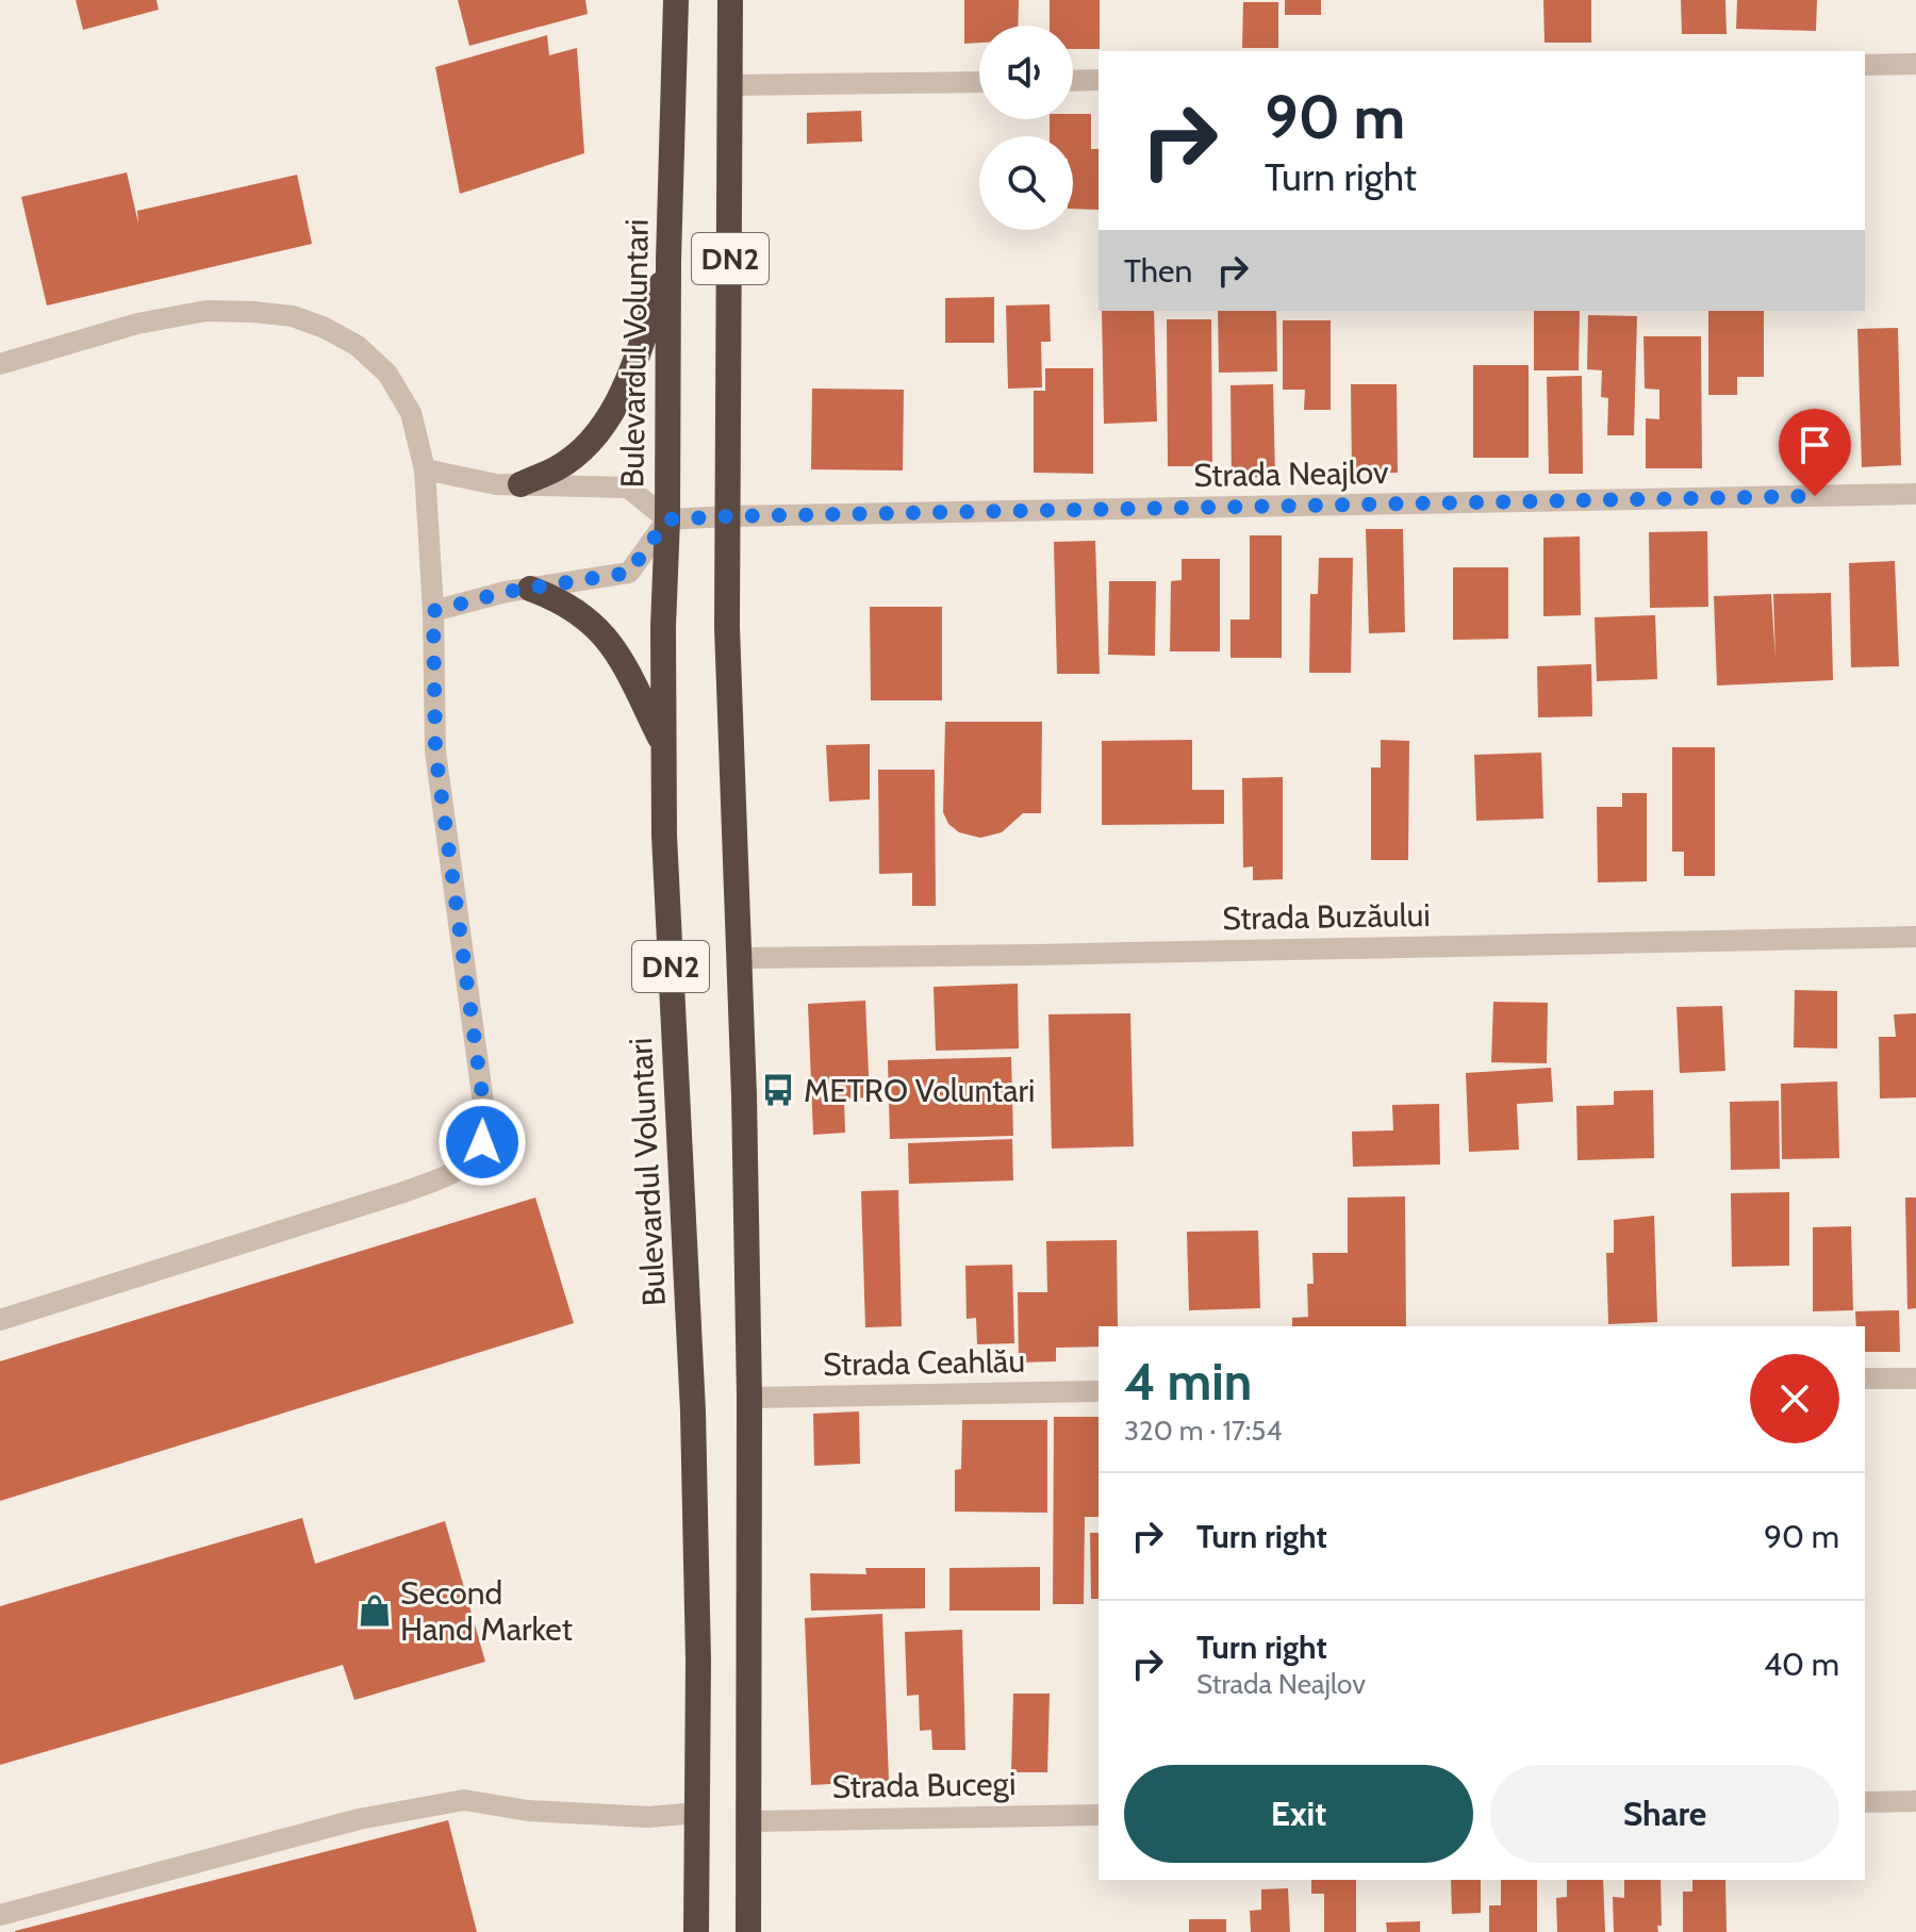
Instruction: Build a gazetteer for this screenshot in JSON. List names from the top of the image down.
{
  "streets": {
    "highway": ["DN2", "Bulevardul Voluntari"],
    "street": [
      "Strada Neajlov",
      "Strada Buzăului",
      "Strada Ceahlău",
      "Strada Bucegi"
    ]
  },
  "crossings": [
    ["DN2", "Strada Neajlov"],
    ["DN2", "Strada Buzăului"],
    ["DN2", "Strada Ceahlău"],
    ["DN2", "Strada Bucegi"],
    ["Bulevardul Voluntari", "Strada Neajlov"]
  ],
  "places": {
    "bus stop": ["METRO Voluntari"],
    "shop": ["Second Hand Market"]
  },
  "page": {
    "turn": ["90 m", "Turn right"],
    "then": "Then",
    "heading": ["4 min", "320 m · 17:54"],
    "list": [
      {
        "name": "Turn right",
        "value": "90 m"
      },
      {
        "name": "Turn right",
        "note": "Strada Neajlov",
        "value": "40 m"
      }
    ],
    "buttons": ["Exit", "Share"]
  }
}
